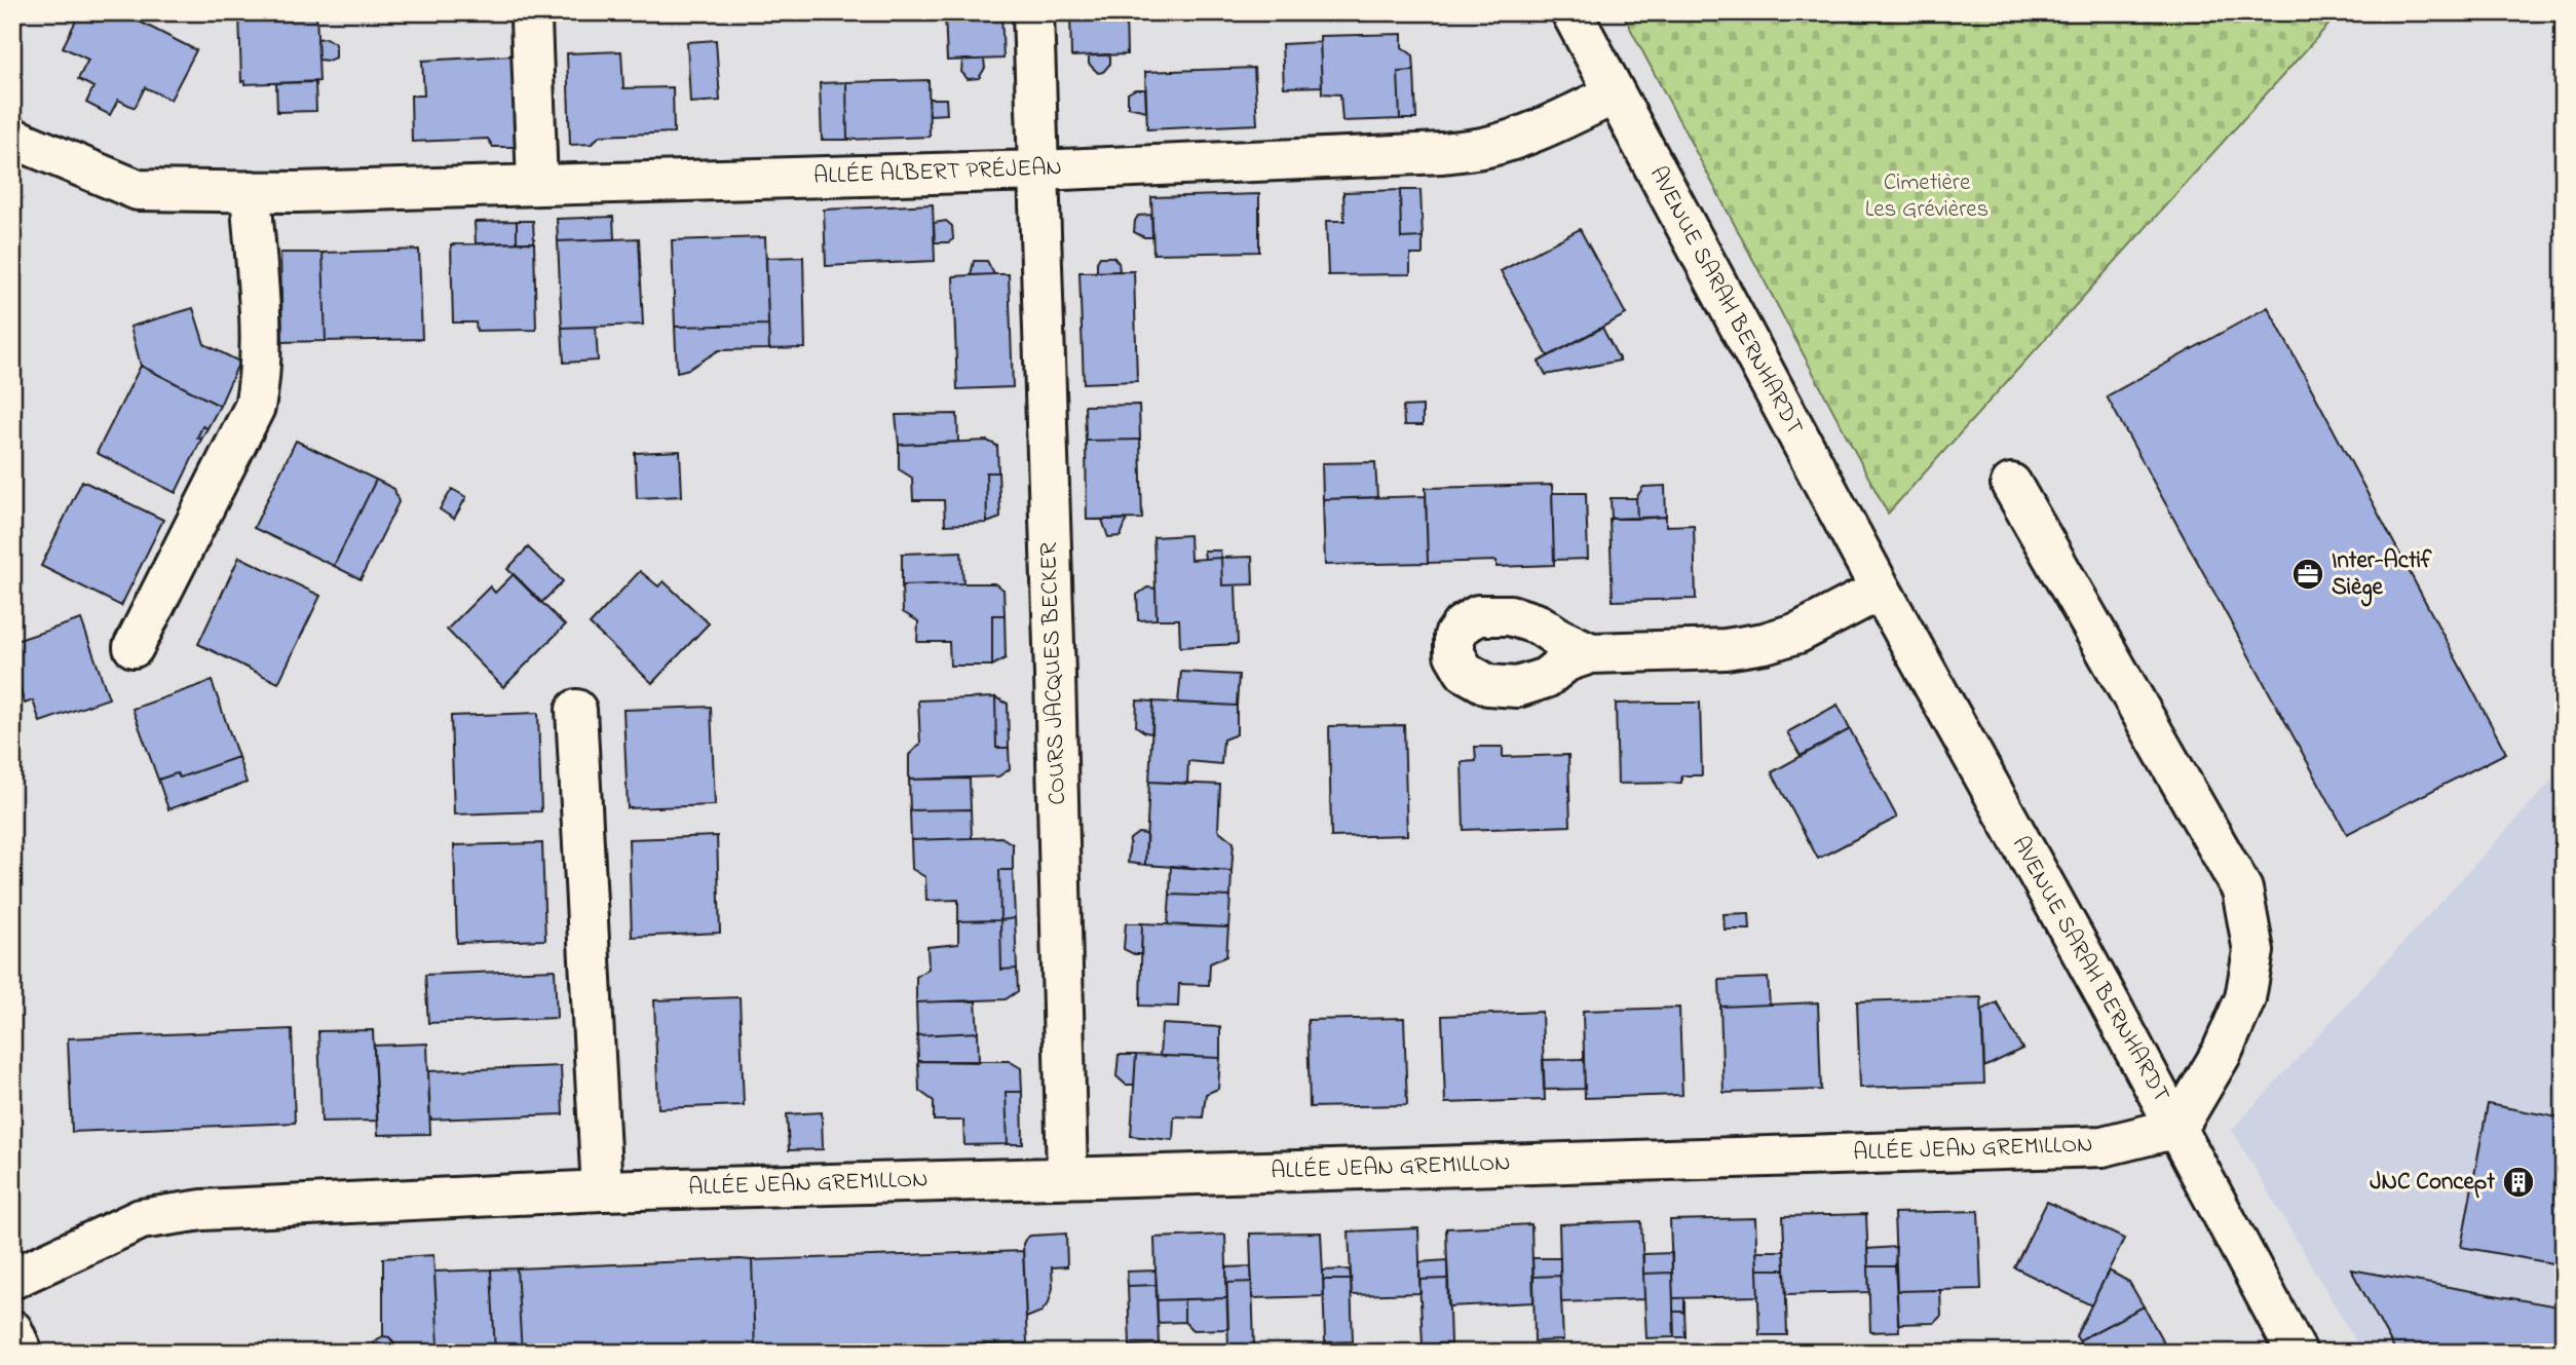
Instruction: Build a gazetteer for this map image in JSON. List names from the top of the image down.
{
  "streets": {
    "street": [
      "ALLÉE ALBERT PRÉJEAN",
      "AVENUE SARAH BERNHARDT",
      "COURS JACQUES BECKER",
      "ALLÉE JEAN GREMILLON"
    ]
  },
  "crossings": [
    ["ALLÉE ALBERT PRÉJEAN", "AVENUE SARAH BERNHARDT"],
    ["ALLÉE ALBERT PRÉJEAN", "COURS JACQUES BECKER"],
    ["AVENUE SARAH BERNHARDT", "ALLÉE JEAN GREMILLON"],
    ["COURS JACQUES BECKER", "ALLÉE JEAN GREMILLON"]
  ],
  "parks": ["Cimetière Les Grévières"],
  "places": {
    "office": ["Inter-Actif Siège"],
    "building": ["JNC Concept"]
  }
}
